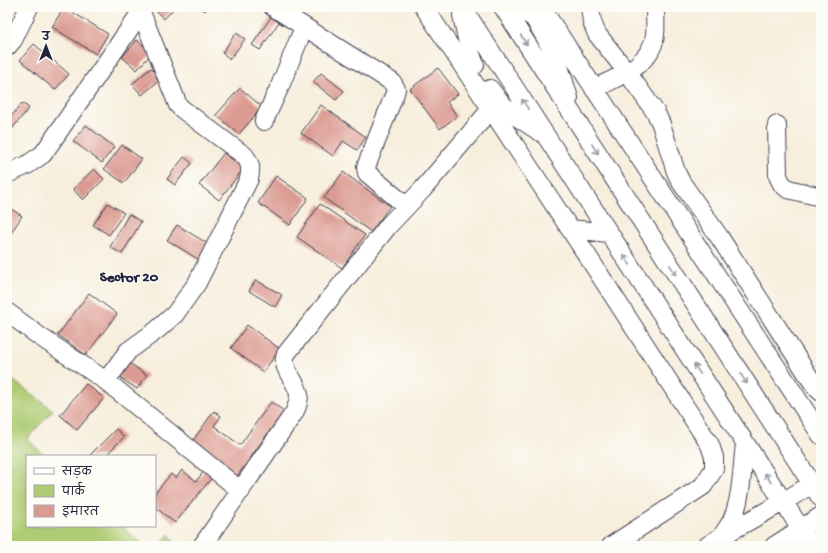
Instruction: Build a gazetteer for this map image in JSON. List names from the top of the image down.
{
  "districts": ["Sector 20"],
  "legend": ["सड़क", "पार्क", "इमारत"],
  "north": "top"
}
